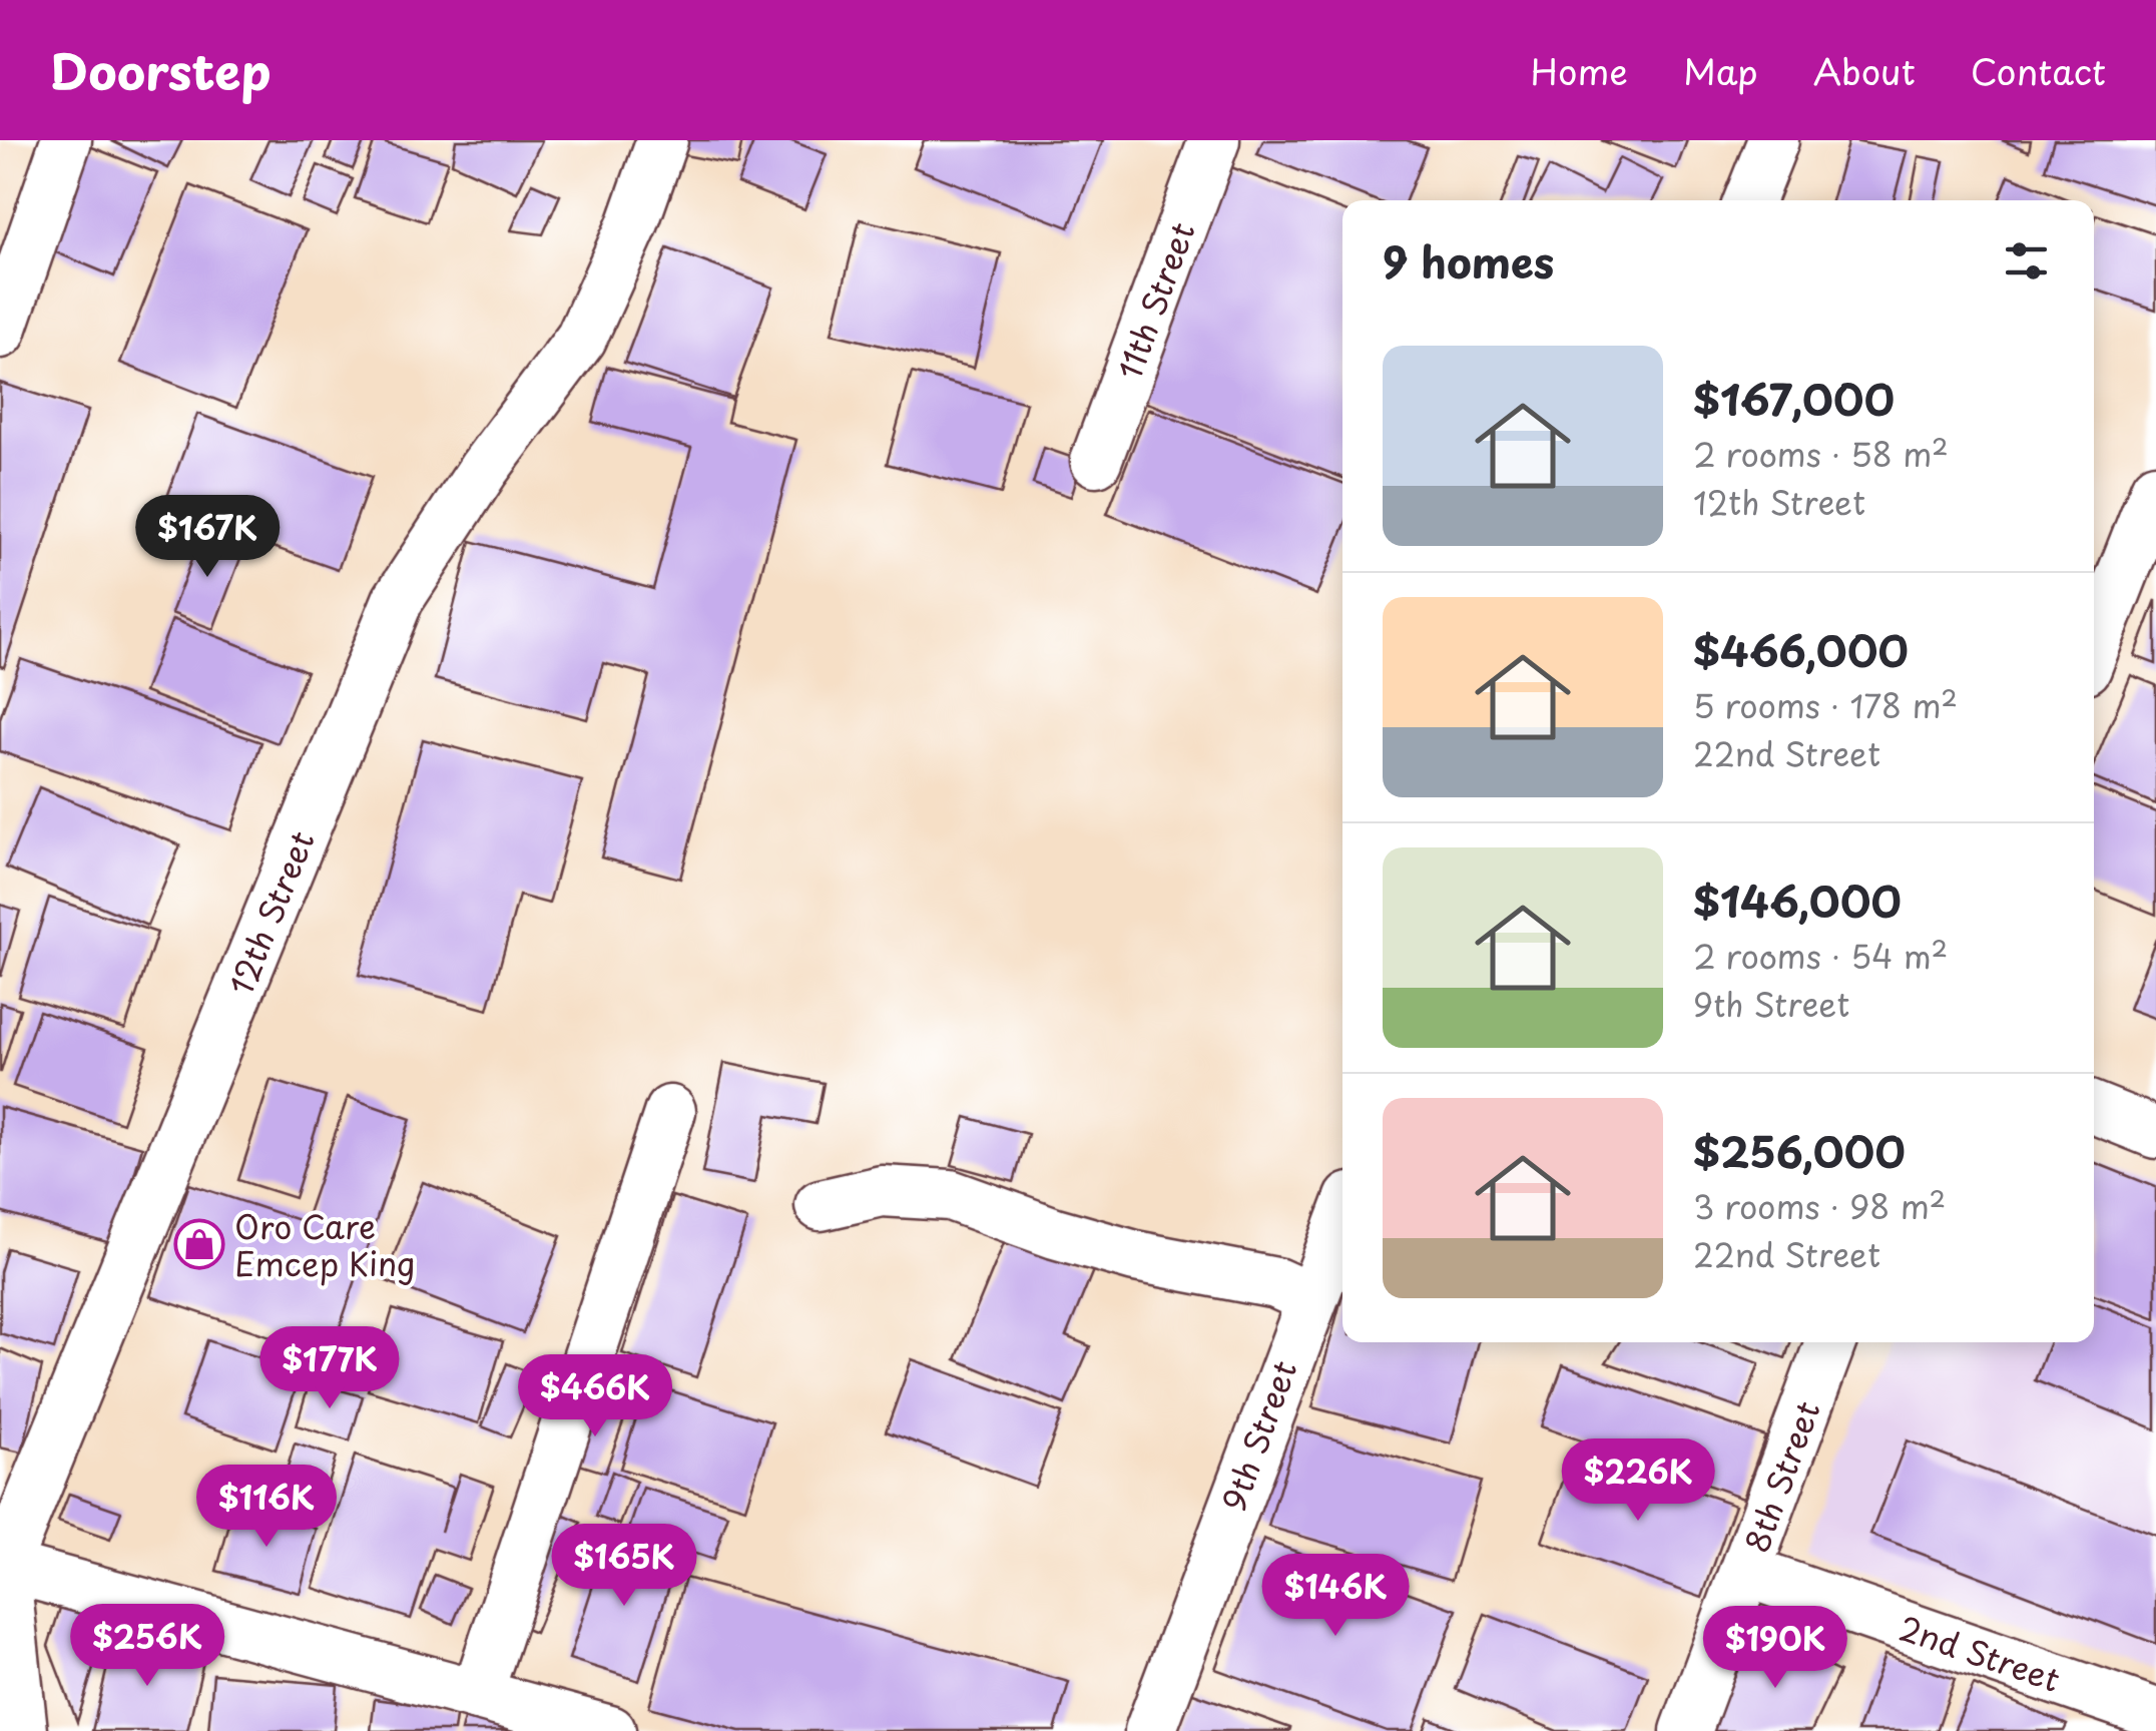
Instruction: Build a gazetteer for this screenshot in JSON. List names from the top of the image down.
{
  "streets": {
    "street": [
      "11th Street",
      "12th Street",
      "9th Street",
      "8th Street",
      "2nd Street"
    ]
  },
  "crossings": [
    ["8th Street", "2nd Street"]
  ],
  "places": {
    "shop": ["Oro Care Emcep King"]
  },
  "page": {
    "header": "Doorstep",
    "nav": [
      "Home",
      "Map",
      "About",
      "Contact"
    ],
    "heading": "9 homes",
    "list": [
      {
        "name": "$167,000",
        "note": "2 rooms · 58 m² · 12th Street"
      },
      {
        "name": "$466,000",
        "note": "5 rooms · 178 m² · 22nd Street"
      },
      {
        "name": "$146,000",
        "note": "2 rooms · 54 m² · 9th Street"
      },
      {
        "name": "$256,000",
        "note": "3 rooms · 98 m² · 22nd Street"
      }
    ],
    "price": [
      "$167K",
      "$177K",
      "$466K",
      "$226K",
      "$116K",
      "$165K",
      "$146K",
      "$256K",
      "$190K"
    ]
  }
}
